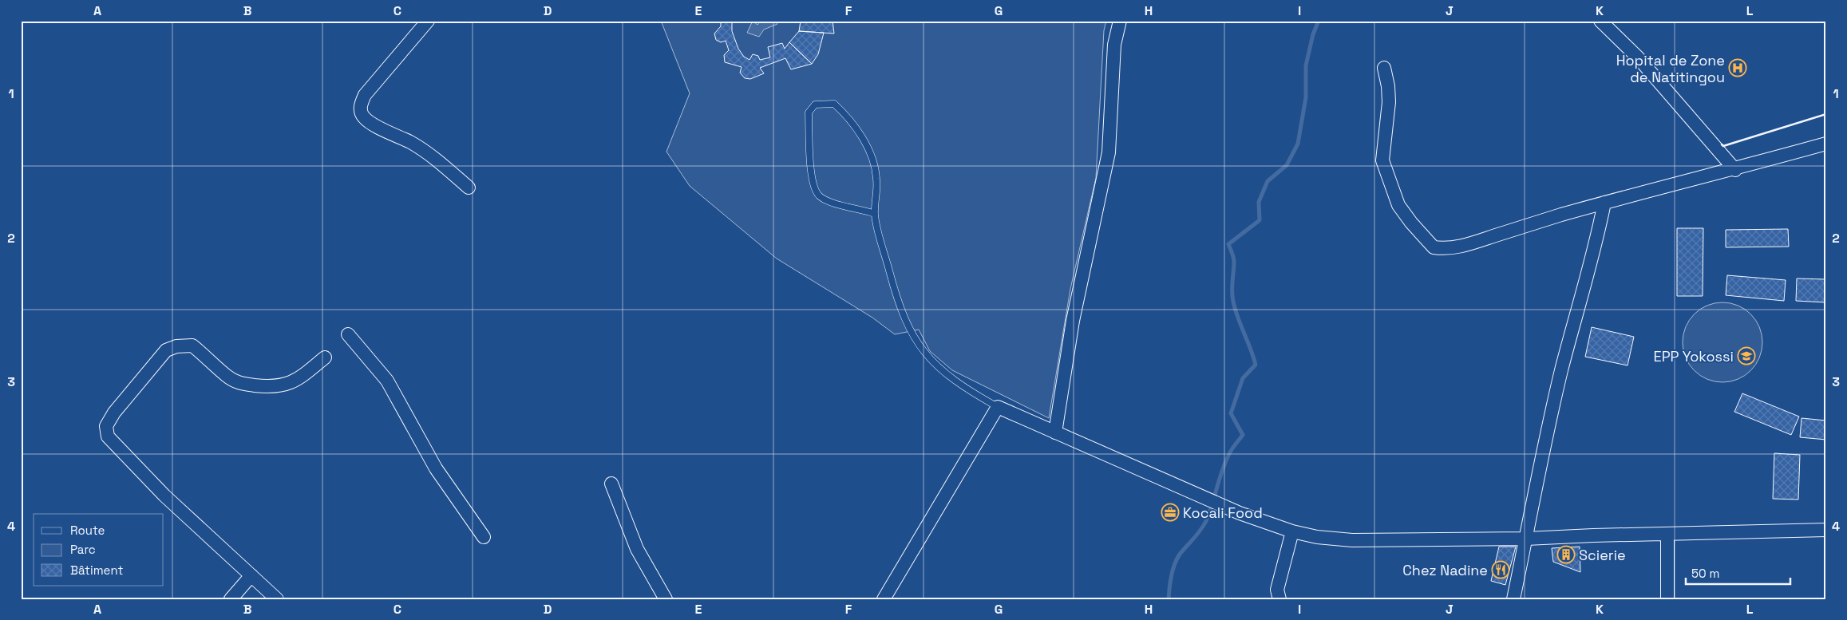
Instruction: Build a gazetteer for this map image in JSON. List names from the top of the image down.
{
  "places": {
    "hospital": ["Hopital de Zone de Natitingou"],
    "school or university": ["EPP Yokossi"],
    "office": ["Kocali Food"],
    "building": ["Scierie"],
    "restaurant": ["Chez Nadine"]
  },
  "legend": ["Route", "Parc", "Bâtiment"],
  "scale_bar": "50 m",
  "grid": {
    "columns": [
      "A",
      "B",
      "C",
      "D",
      "E",
      "F",
      "G",
      "H",
      "I",
      "J",
      "K",
      "L"
    ],
    "rows": [
      "1",
      "2",
      "3",
      "4"
    ]
  }
}
